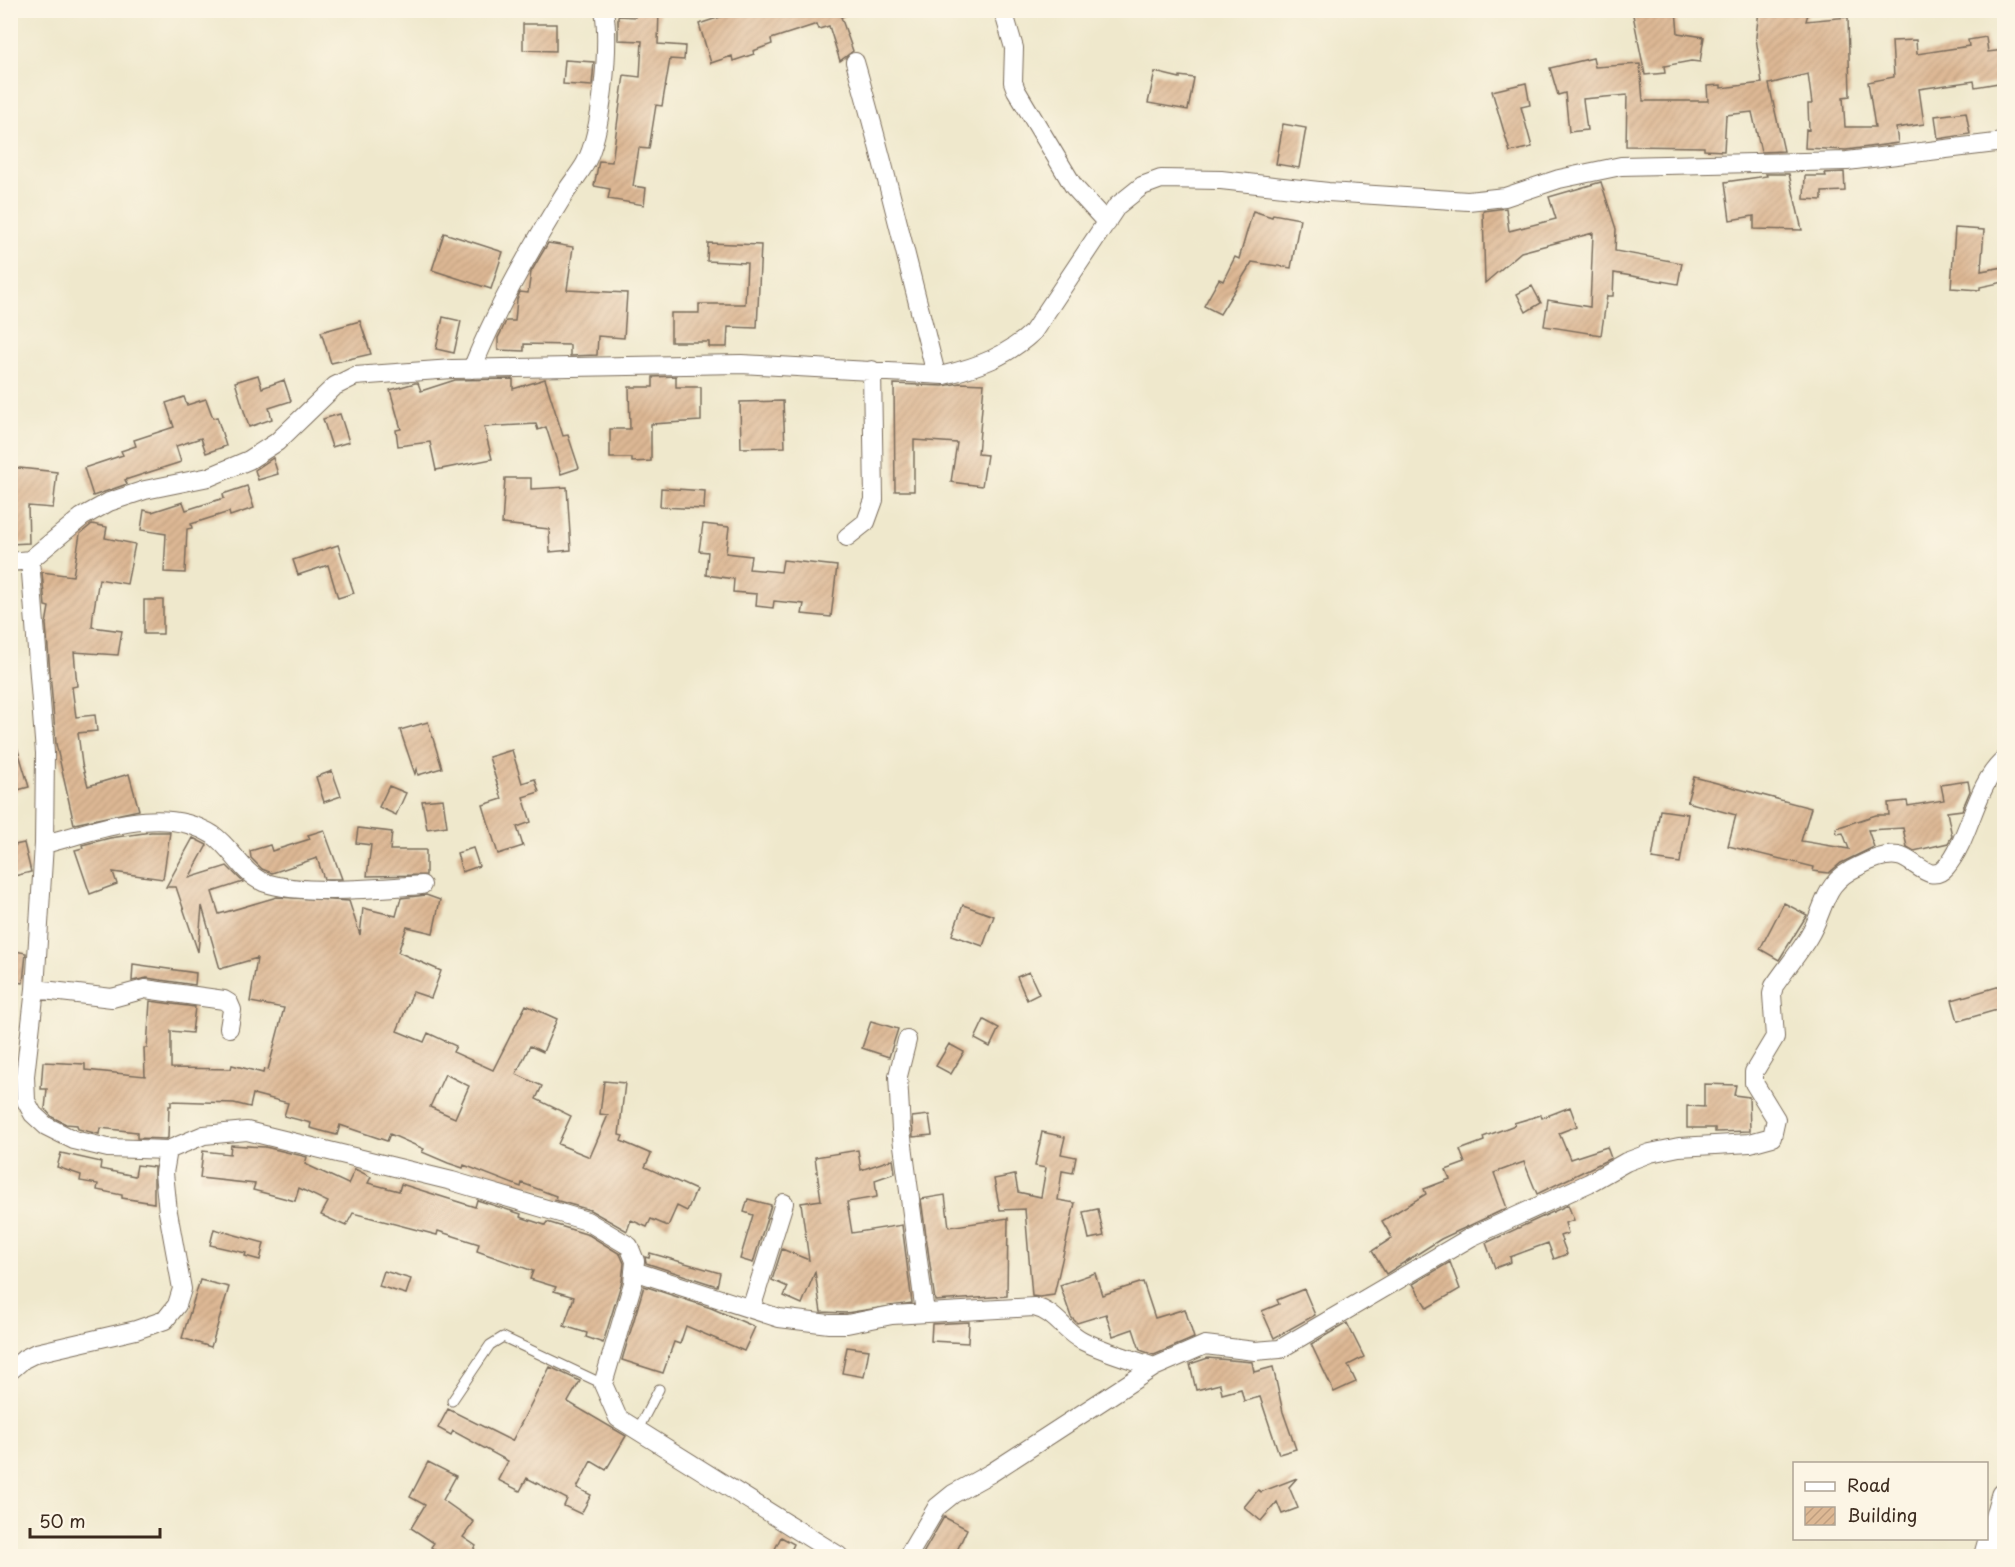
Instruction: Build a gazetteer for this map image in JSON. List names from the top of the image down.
{
  "legend": ["Road", "Building"],
  "scale_bar": "50 m"
}
